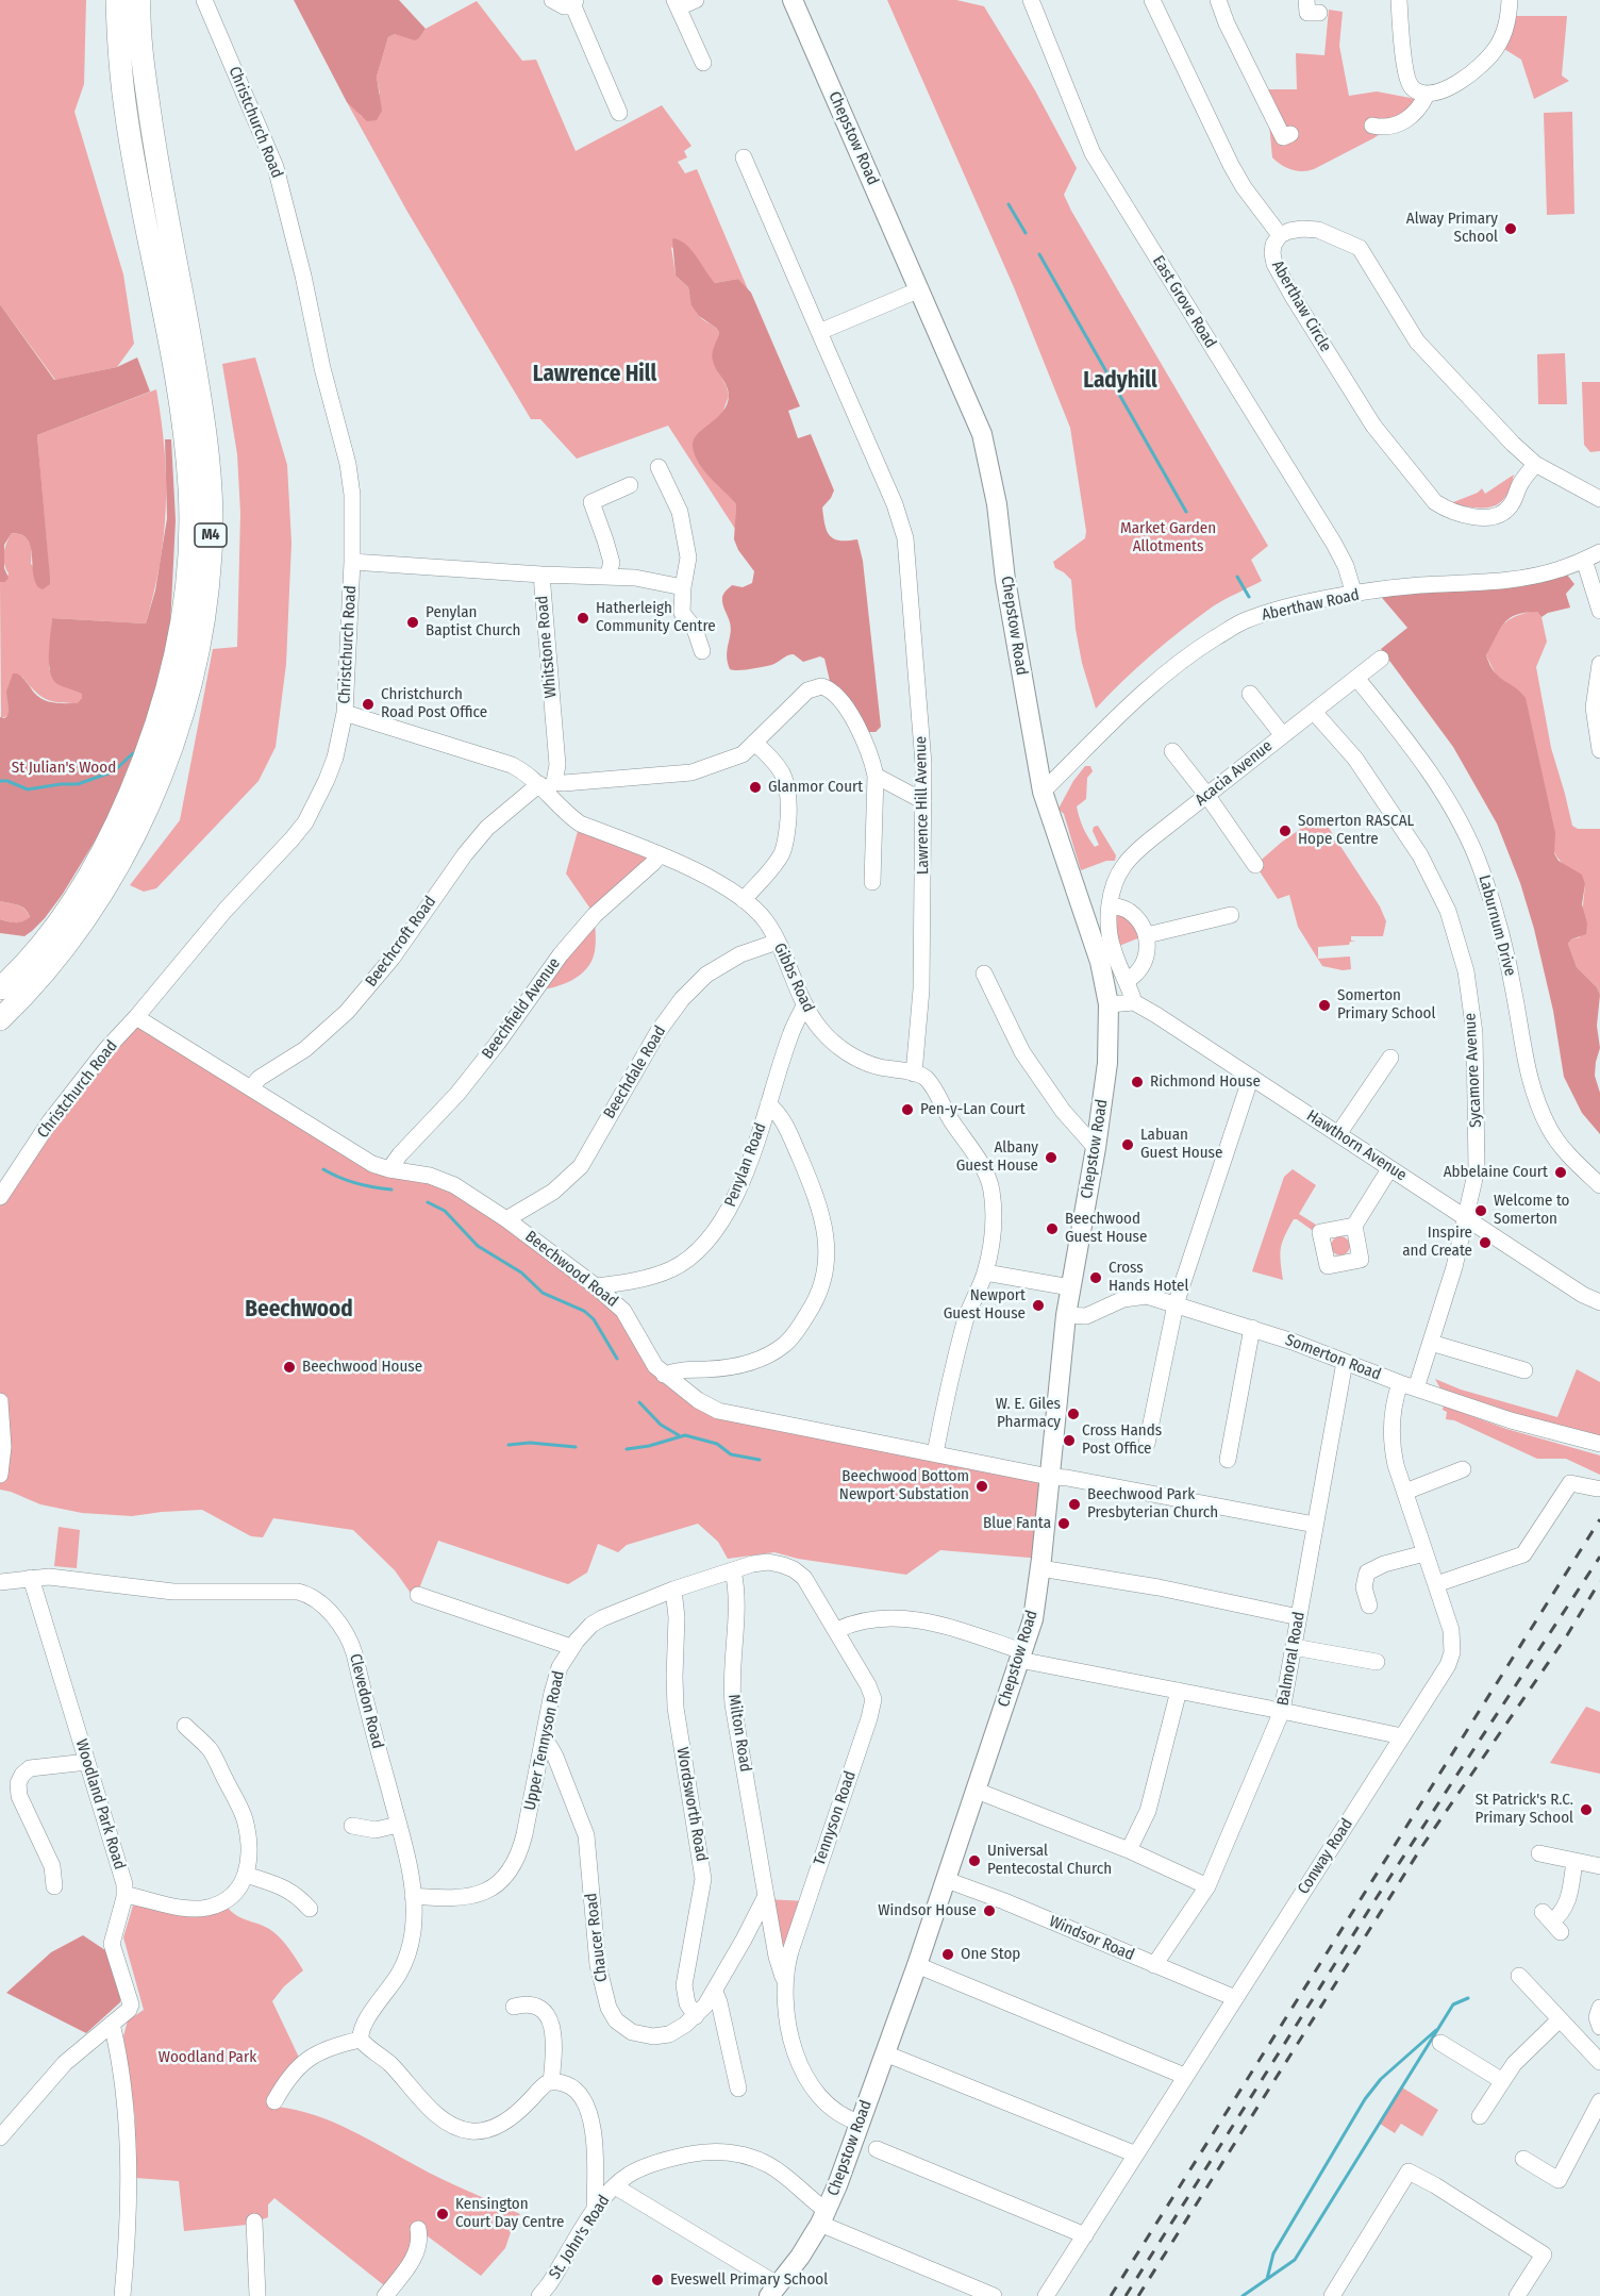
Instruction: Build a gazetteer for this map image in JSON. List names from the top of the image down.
{
  "streets": {
    "highway": ["M4"],
    "main road": ["Chepstow Road"],
    "street": [
      "Christchurch Road",
      "East Grove Road",
      "Aberthaw Circle",
      "Aberthaw Road",
      "Whitstone Road",
      "Acacia Avenue",
      "Lawrence Hill Avenue",
      "Laburnum Drive",
      "Beechcroft Road",
      "Gibbs Road",
      "Beechfield Avenue",
      "Sycamore Avenue",
      "Beechdale Road",
      "Hawthorn Avenue",
      "Penylan Road",
      "Beechwood Road",
      "Somerton Road",
      "Balmoral Road",
      "Clevedon Road",
      "Milton Road",
      "Upper Tennyson Road",
      "Woodland Park Road",
      "Wordsworth Road",
      "Tennyson Road",
      "Conway Road",
      "Chaucer Road",
      "Windsor Road",
      "St. John's Road"
    ]
  },
  "crossings": [
    ["Christchurch Road", "Whitstone Road"],
    ["Christchurch Road", "Gibbs Road"],
    ["Christchurch Road", "Beechwood Road"],
    ["Chepstow Road", "Aberthaw Road"],
    ["Chepstow Road", "Beechwood Road"],
    ["Chepstow Road", "Somerton Road"],
    ["Chepstow Road", "Tennyson Road"],
    ["Chepstow Road", "Windsor Road"],
    ["Chepstow Road", "St. John's Road"],
    ["East Grove Road", "Aberthaw Road"],
    ["Whitstone Road", "Beechcroft Road"],
    ["Whitstone Road", "Gibbs Road"],
    ["Acacia Avenue", "Laburnum Drive"],
    ["Acacia Avenue", "Sycamore Avenue"],
    ["Acacia Avenue", "Hawthorn Avenue"],
    ["Lawrence Hill Avenue", "Gibbs Road"],
    ["Beechcroft Road", "Gibbs Road"],
    ["Beechcroft Road", "Beechwood Road"],
    ["Gibbs Road", "Beechfield Avenue"],
    ["Gibbs Road", "Beechdale Road"],
    ["Gibbs Road", "Penylan Road"],
    ["Beechfield Avenue", "Beechwood Road"],
    ["Sycamore Avenue", "Hawthorn Avenue"],
    ["Sycamore Avenue", "Somerton Road"],
    ["Sycamore Avenue", "Conway Road"],
    ["Beechdale Road", "Beechwood Road"],
    ["Penylan Road", "Beechwood Road"],
    ["Beechwood Road", "Balmoral Road"],
    ["Somerton Road", "Balmoral Road"],
    ["Somerton Road", "Conway Road"],
    ["Balmoral Road", "Windsor Road"],
    ["Clevedon Road", "Upper Tennyson Road"],
    ["Clevedon Road", "Woodland Park Road"],
    ["Milton Road", "Upper Tennyson Road"],
    ["Milton Road", "Tennyson Road"],
    ["Upper Tennyson Road", "Wordsworth Road"],
    ["Upper Tennyson Road", "Tennyson Road"],
    ["Upper Tennyson Road", "Chaucer Road"],
    ["Wordsworth Road", "Chaucer Road"],
    ["Conway Road", "Windsor Road"]
  ],
  "districts": ["Lawrence Hill", "Ladyhill", "Beechwood"],
  "parks": ["Market Garden Allotments", "St Julian's Wood", "Woodland Park"],
  "places": [
    "Alway Primary School",
    "Hatherleigh Community Centre",
    "Penylan Baptist Church",
    "Christchurch Road Post Office",
    "Glanmor Court",
    "Somerton RASCAL Hope Centre",
    "Somerton Primary School",
    "Richmond House",
    "Pen-y-Lan Court",
    "Labuan Guest House",
    "Albany Guest House",
    "Abbelaine Court",
    "Welcome to Somerton",
    "Beechwood Guest House",
    "Inspire and Create",
    "Cross Hands Hotel",
    "Newport Guest House",
    "Beechwood House",
    "W. E. Giles Pharmacy",
    "Cross Hands Post Office",
    "Beechwood Bottom Newport Substation",
    "Beechwood Park Presbyterian Church",
    "Blue Fanta",
    "St Patrick's R.C. Primary School",
    "Universal Pentecostal Church",
    "Windsor House",
    "One Stop",
    "Kensington Court Day Centre",
    "Eveswell Primary School"
  ]
}
